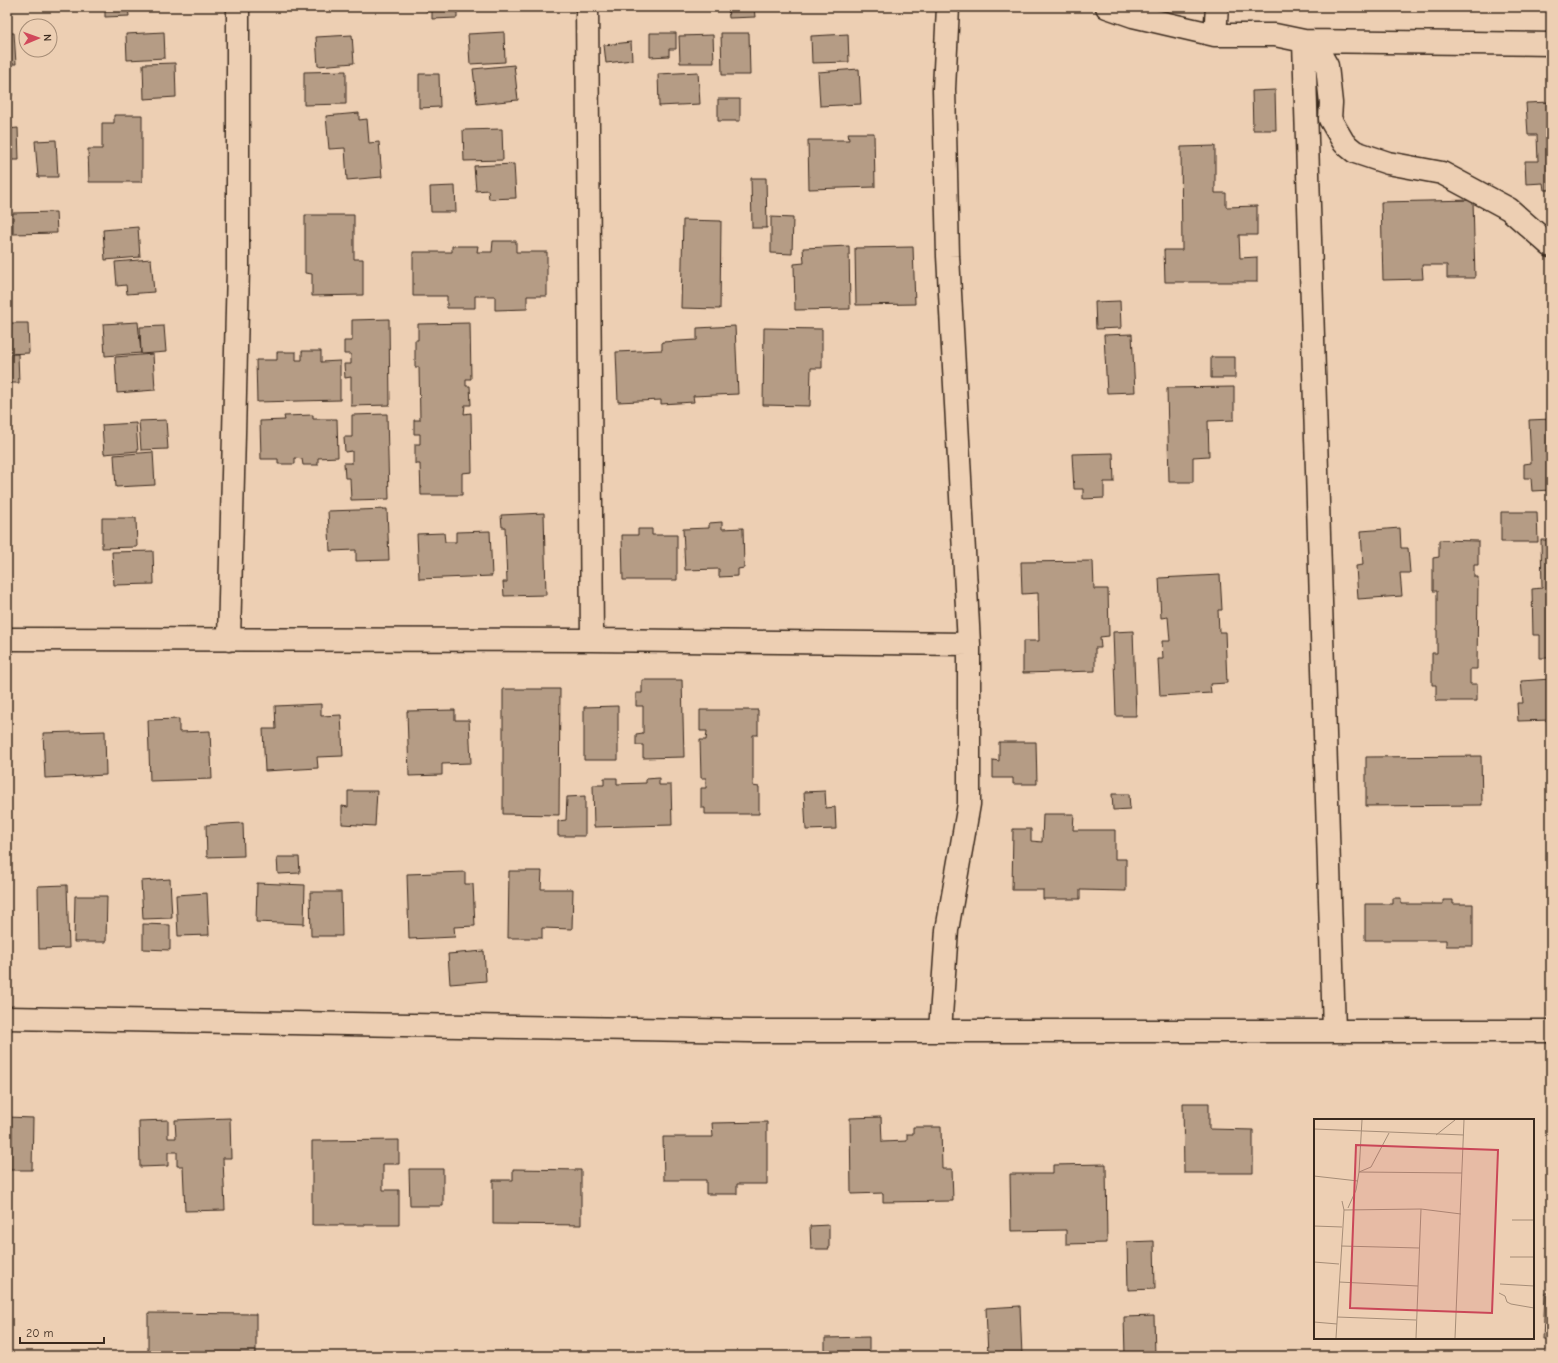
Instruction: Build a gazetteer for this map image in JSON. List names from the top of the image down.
{
  "scale_bar": "20 m",
  "north": "right"
}
